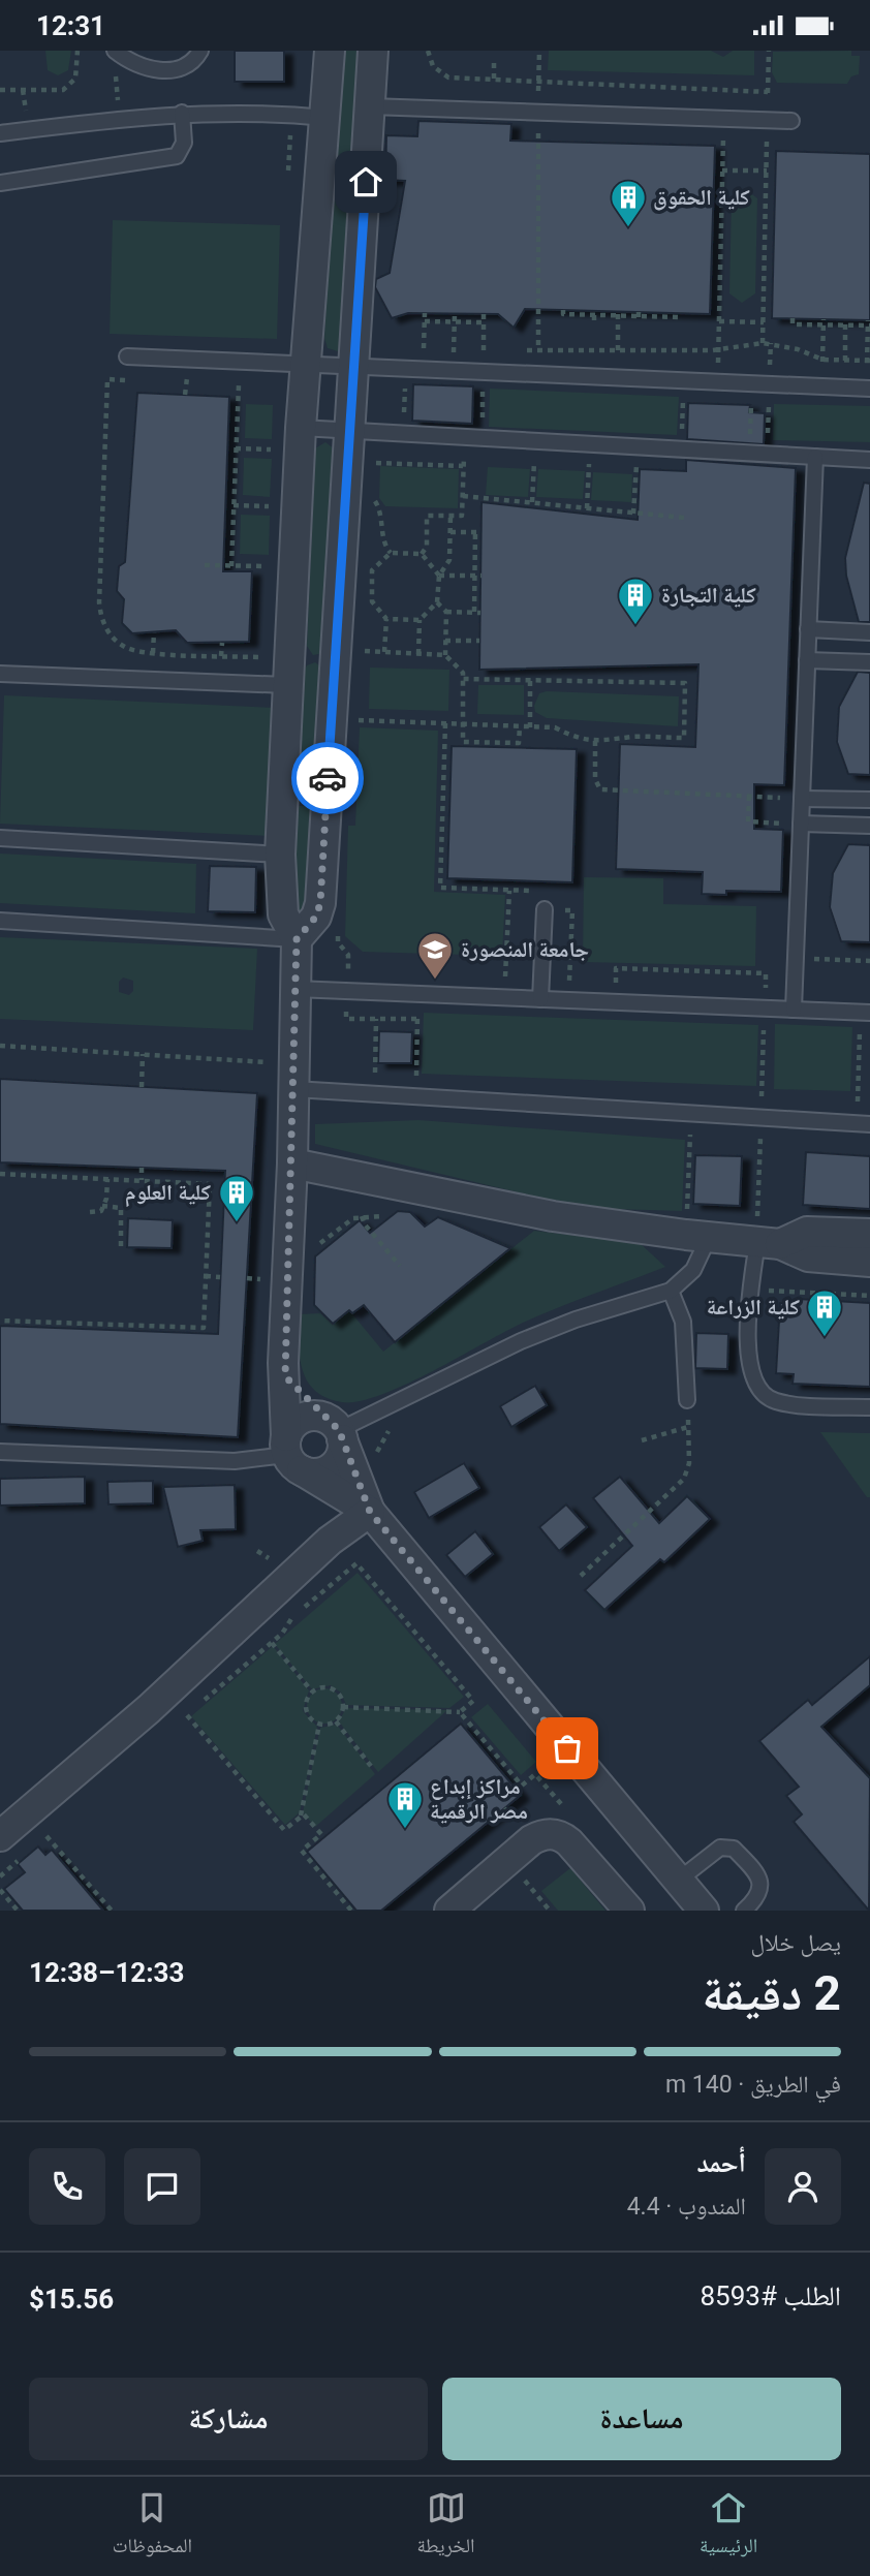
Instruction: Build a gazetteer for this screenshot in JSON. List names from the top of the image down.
{
  "places": {
    "building": [
      "كلية الحقوق",
      "كلية التجارة",
      "كلية العلوم",
      "كلية الزراعة",
      "مراكز إبداع مصر الرقمية"
    ],
    "school or university": ["جامعة المنصورة"]
  },
  "page": {
    "status": "12:31",
    "heading": ["2 دقيقة", "يصل خلال", "12:33–12:38"],
    "panel": [
      "أحمد",
      "المندوب · 4.4",
      "الطلب #8593",
      "$15.56"
    ],
    "bar": "في الطريق · 140 m",
    "buttons": ["مساعدة", "مشاركة"],
    "tabs": ["الرئيسية", "الخريطة", "المحفوظات"]
  }
}
